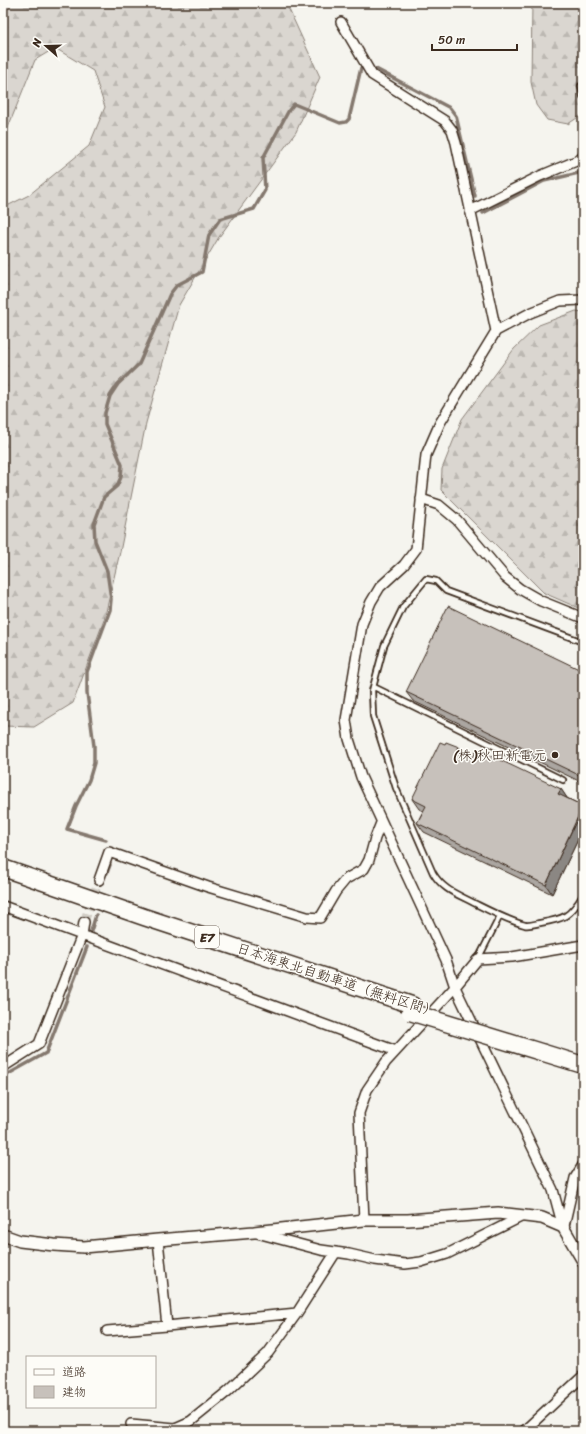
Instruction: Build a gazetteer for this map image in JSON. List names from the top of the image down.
{
  "streets": {
    "highway": ["E7", "日本海東北自動車道（無料区間）"]
  },
  "places": ["(株)秋田新電元"],
  "legend": ["道路", "建物"],
  "scale_bar": "50 m",
  "north": "left"
}
